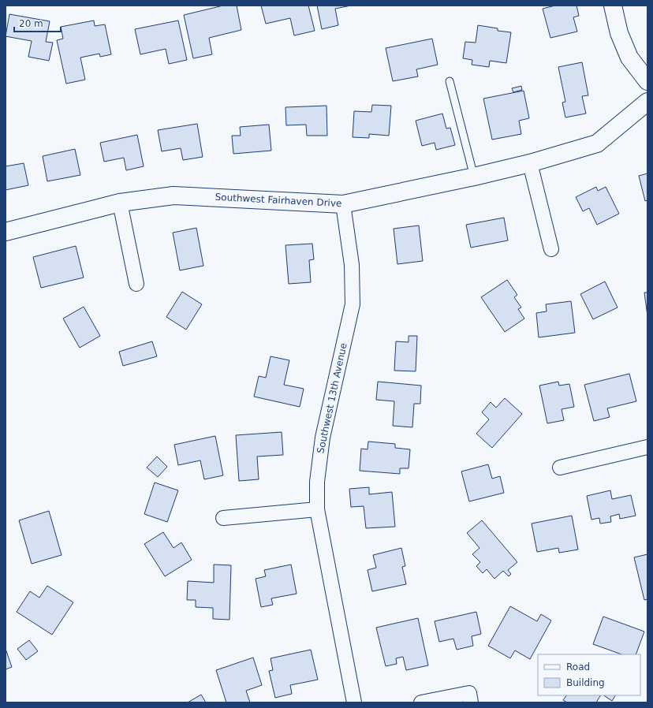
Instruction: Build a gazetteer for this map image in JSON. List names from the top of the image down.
{
  "streets": {
    "street": ["Southwest Fairhaven Drive", "Southwest 13th Avenue"]
  },
  "crossings": [
    ["Southwest Fairhaven Drive", "Southwest 13th Avenue"]
  ],
  "legend": ["Road", "Building"],
  "scale_bar": "20 m"
}
